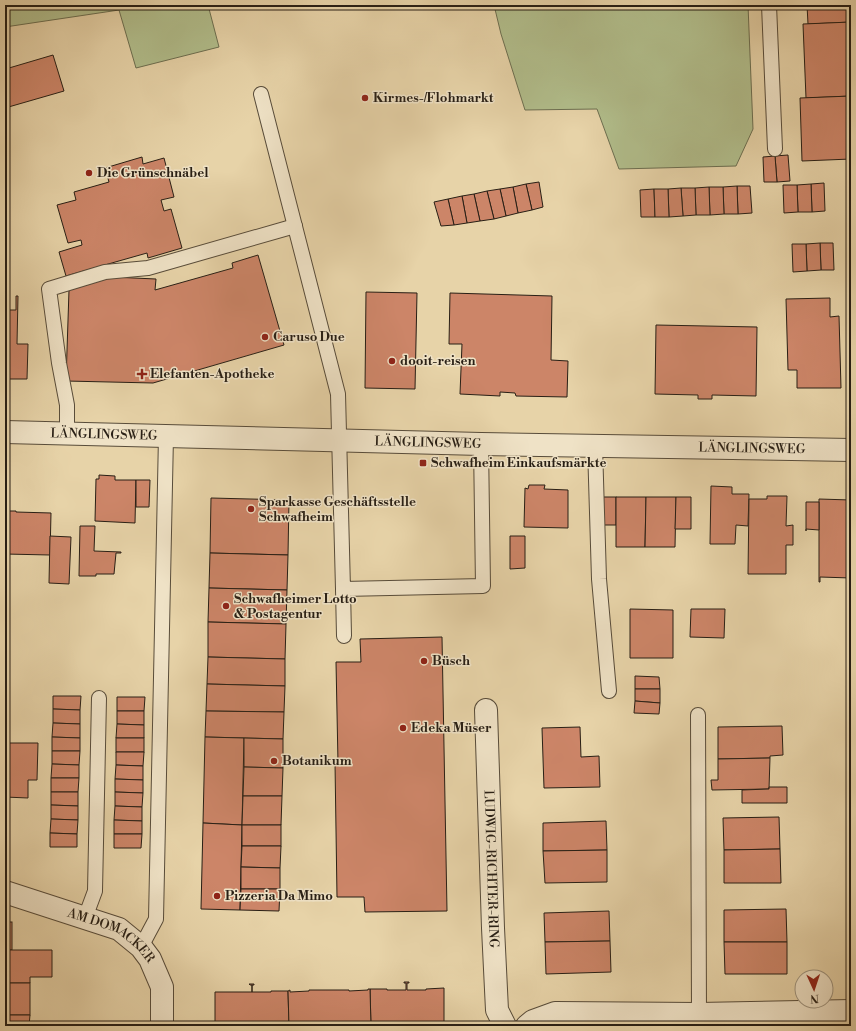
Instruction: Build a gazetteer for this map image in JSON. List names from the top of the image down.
{
  "streets": {
    "street": ["LÄNGLINGSWEG", "LUDWIG-RICHTER-RING", "AM DOMACKER"]
  },
  "places": {
    "other": [
      "Kirmes-/Flohmarkt",
      "Die Grünschnäbel",
      "Caruso Due",
      "dooit-reisen",
      "Sparkasse Geschäftsstelle Schwafheim",
      "Schwafheimer Lotto & Postagentur",
      "Büsch",
      "Edeka Müser",
      "Botanikum",
      "Pizzeria Da Mimo"
    ],
    "health": ["Elefanten-Apotheke"],
    "transit": ["Schwafheim Einkaufsmärkte"]
  },
  "north": "bottom"
}
